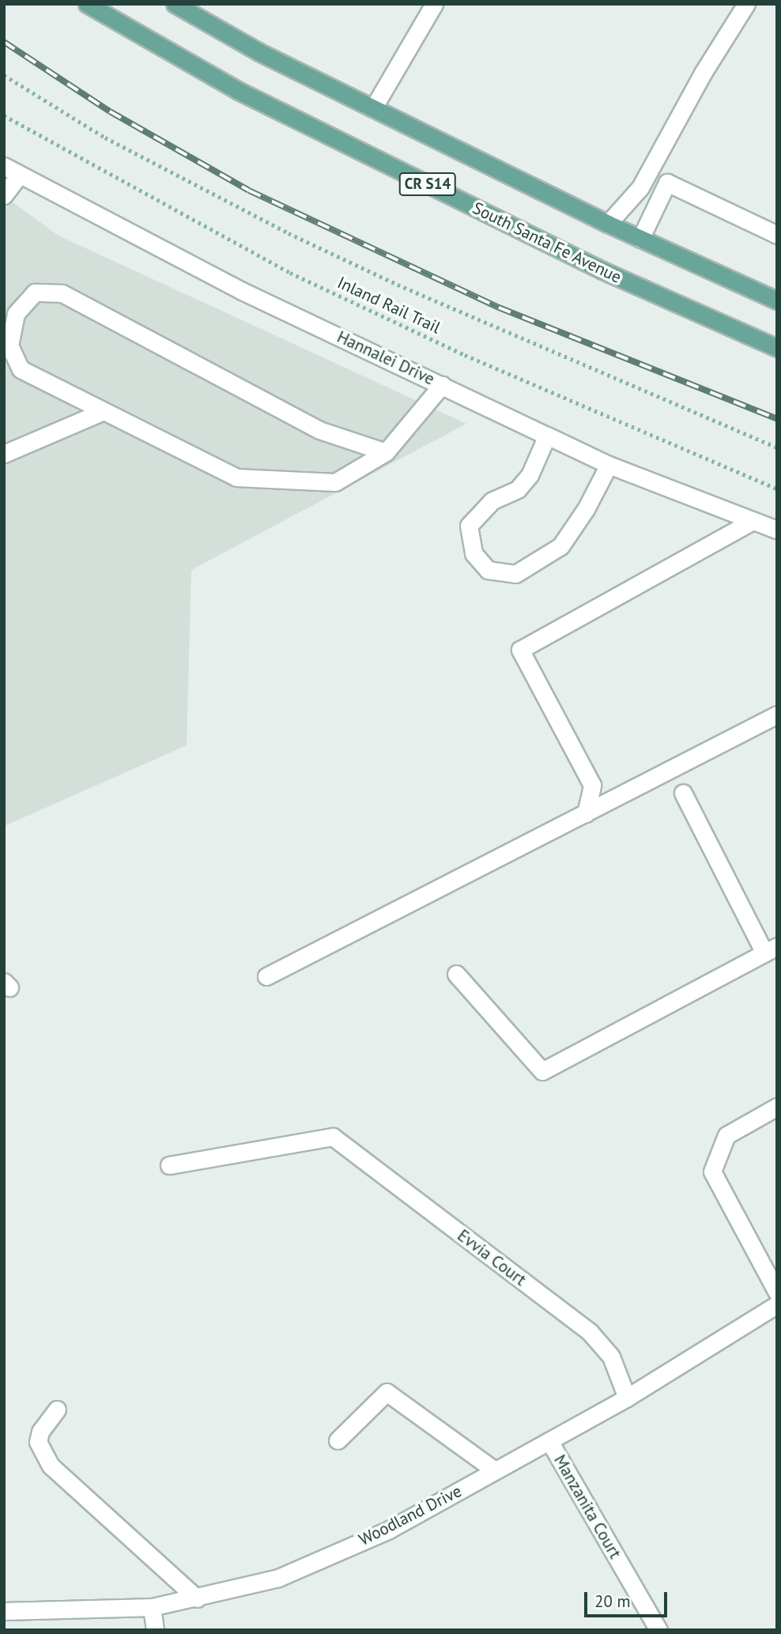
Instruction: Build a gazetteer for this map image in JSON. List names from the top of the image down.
{
  "streets": {
    "main road": ["CR S14", "South Santa Fe Avenue"],
    "street": [
      "Hannalei Drive",
      "Evvia Court",
      "Manzanita Court",
      "Woodland Drive"
    ],
    "path": ["Inland Rail Trail"]
  },
  "crossings": [
    ["Evvia Court", "Woodland Drive"],
    ["Manzanita Court", "Woodland Drive"]
  ],
  "scale_bar": "20 m"
}
